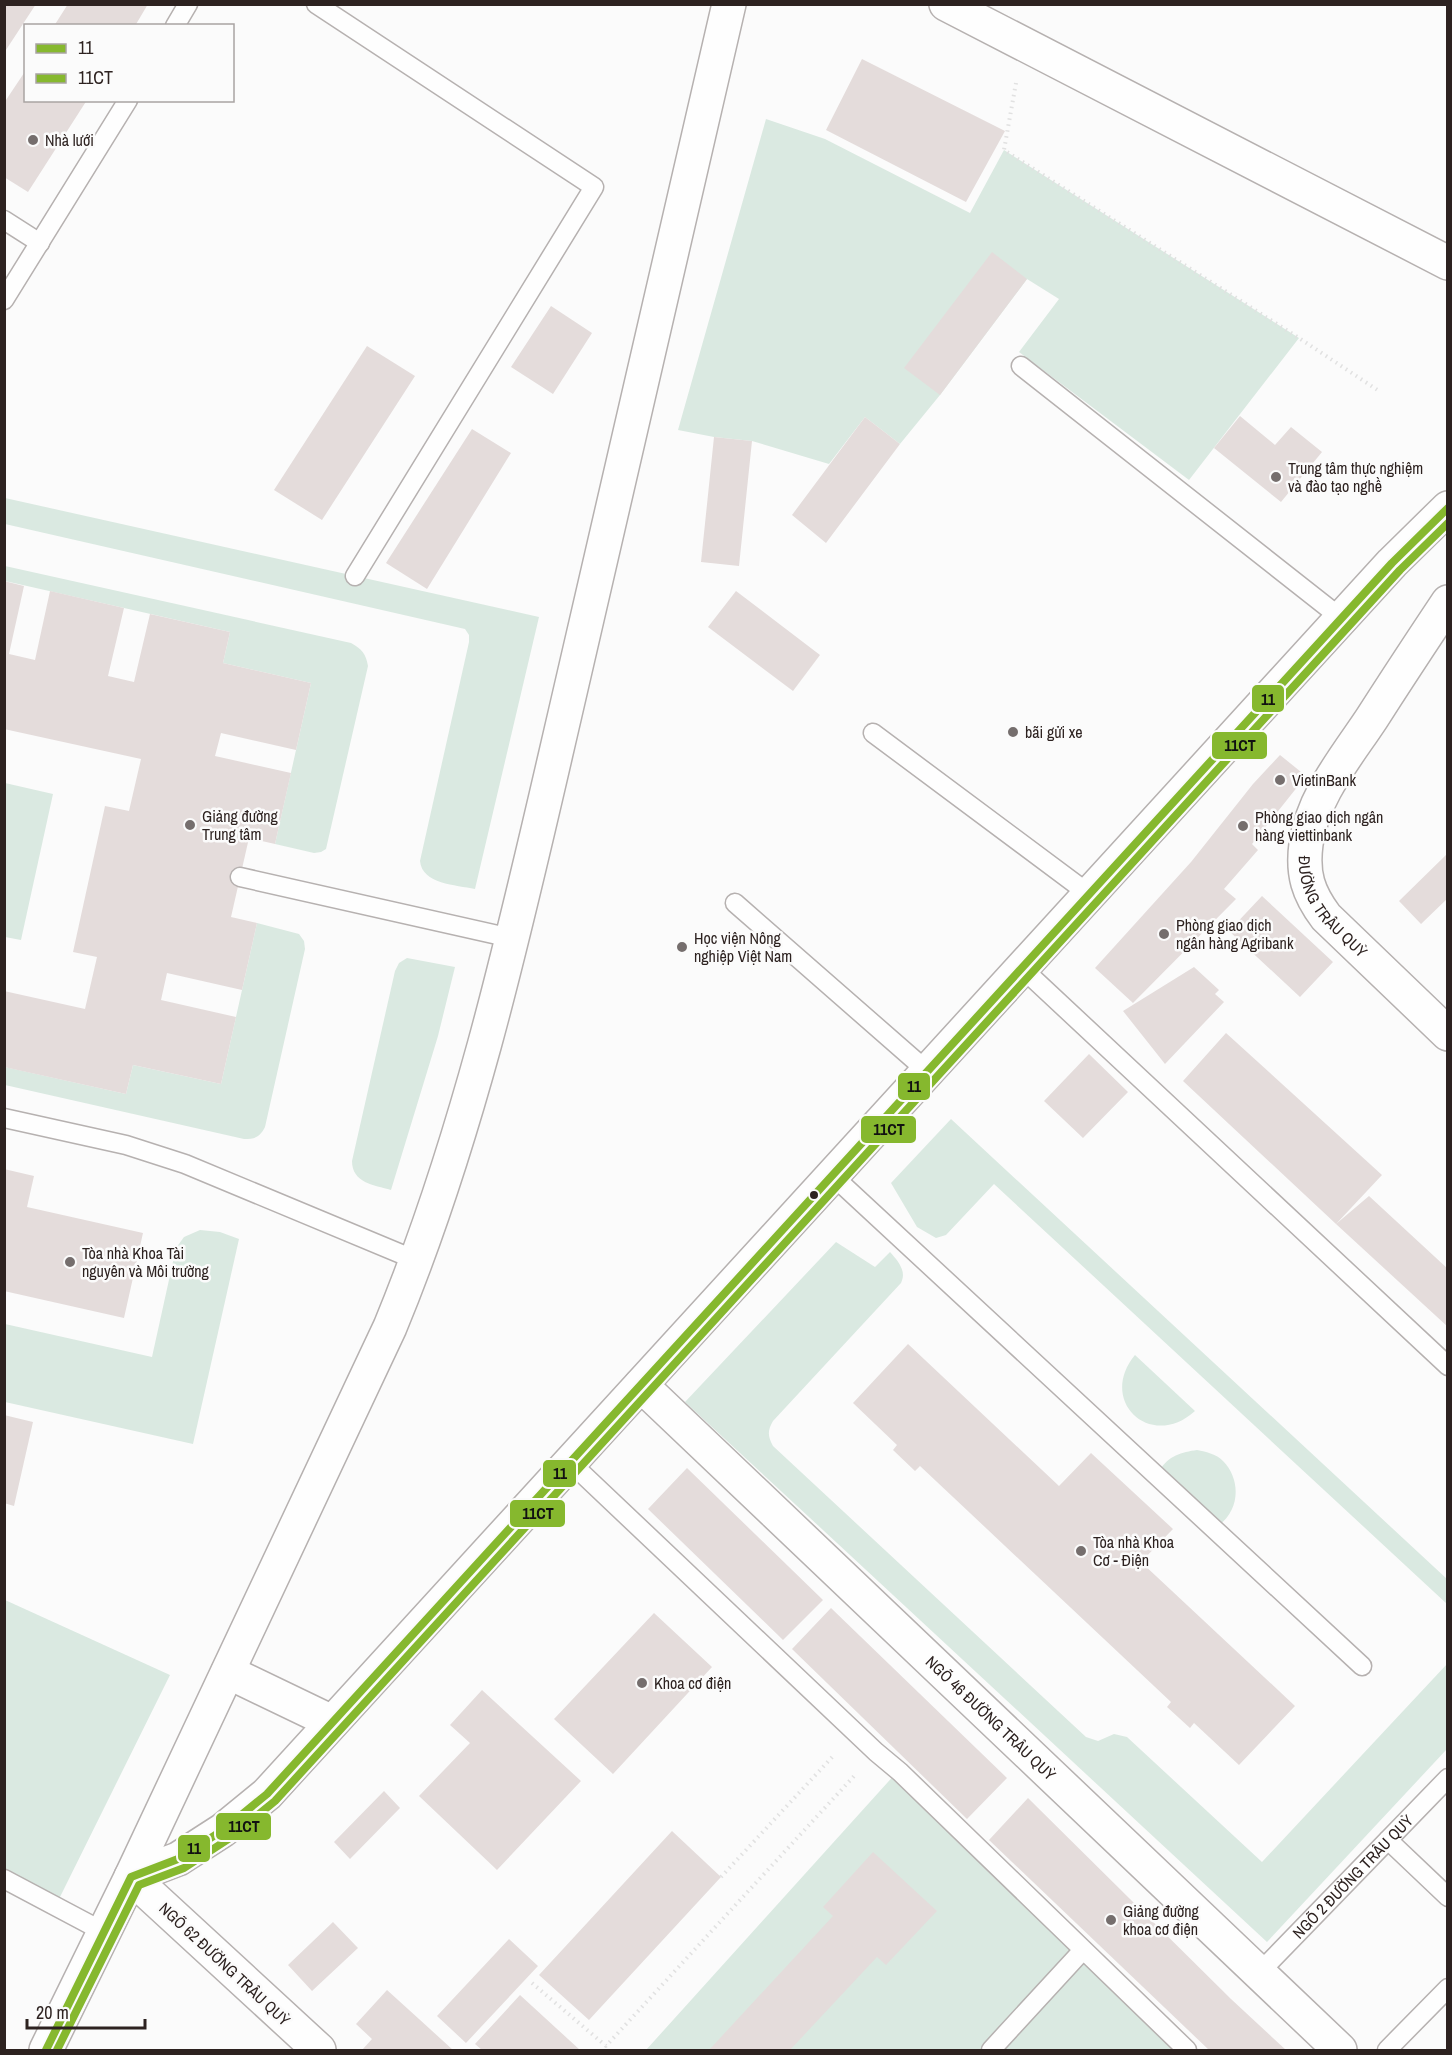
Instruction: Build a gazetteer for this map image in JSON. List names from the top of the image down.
{
  "streets": {
    "street": ["ĐƯỜNG TRÂU QUỲ", "NGÕ 46 ĐƯỜNG TRÂU QUỲ", "NGÕ 62 ĐƯỜNG TRÂU QUỲ"],
    "lane": ["NGÕ 2 ĐƯỜNG TRÂU QUỲ"]
  },
  "crossings": [
    ["NGÕ 46 ĐƯỜNG TRÂU QUỲ", "NGÕ 2 ĐƯỜNG TRÂU QUỲ"]
  ],
  "places": [
    "Nhà lưới",
    "Trung tâm thực nghiệm và đào tạo nghề",
    "bãi gửi xe",
    "VietinBank",
    "Giảng đường Trung tâm",
    "Phòng giao dịch ngân hàng viettinbank",
    "Phòng giao dịch ngân hàng Agribank",
    "Học viện Nông nghiệp Việt Nam",
    "Tòa nhà Khoa Tài nguyên và Môi trường",
    "Tòa nhà Khoa Cơ - Điện",
    "Khoa cơ điện",
    "Giảng đường khoa cơ điện"
  ],
  "lines": ["transit line 11", "transit line 11CT"],
  "legend": ["11", "11CT"],
  "scale_bar": "20 m"
}
